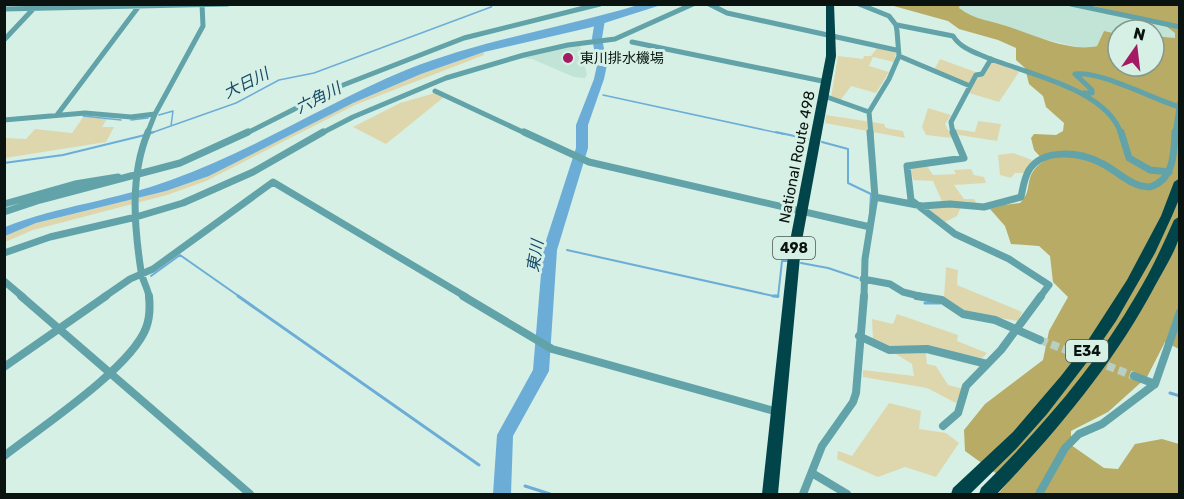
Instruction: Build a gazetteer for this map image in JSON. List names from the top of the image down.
{
  "streets": {
    "highway": ["National Route 498", "498", "E34"]
  },
  "water": ["大日川", "六角川", "東川"],
  "places": ["東川排水機場"],
  "north": "top"
}
